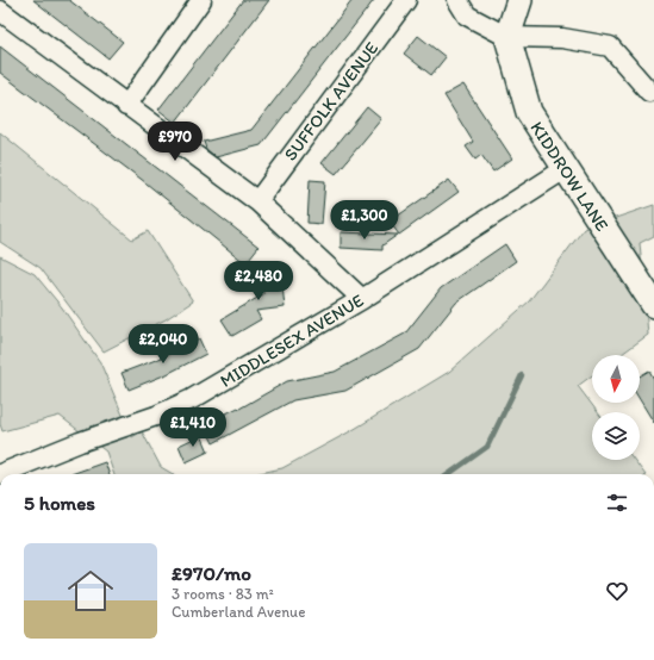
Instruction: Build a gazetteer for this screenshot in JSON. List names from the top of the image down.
{
  "streets": {
    "main road": ["KIDDROW LANE"],
    "street": ["SUFFOLK AVENUE", "MIDDLESEX AVENUE"]
  },
  "crossings": [
    ["KIDDROW LANE", "MIDDLESEX AVENUE"]
  ],
  "north": "bottom",
  "page": {
    "price": [
      "£970",
      "£1,300",
      "£2,480",
      "£2,040",
      "£1,410"
    ],
    "heading": "5 homes",
    "list": [
      {
        "name": "£970/mo",
        "note": "3 rooms · 83 m² · Cumberland Avenue"
      }
    ]
  }
}
